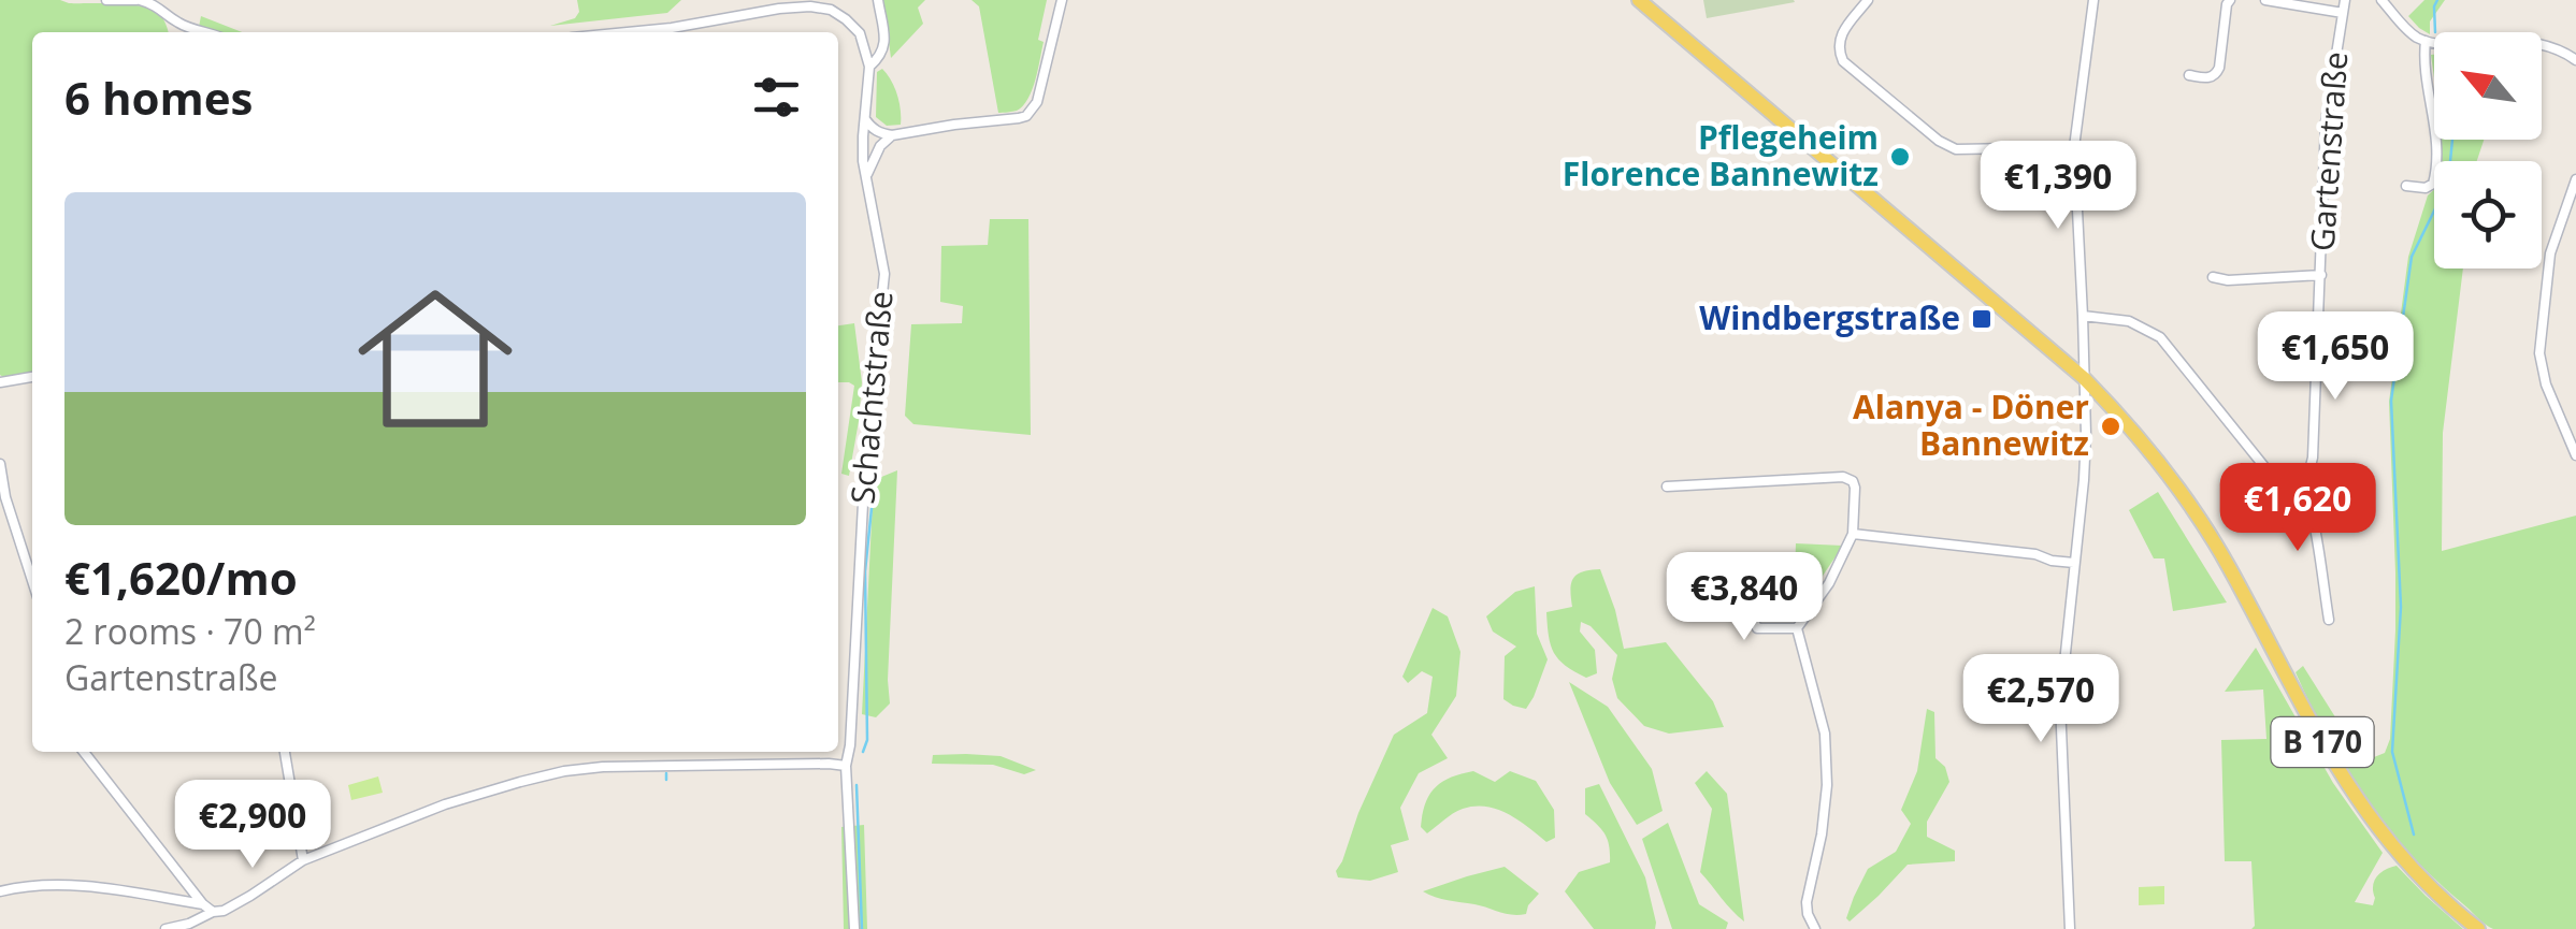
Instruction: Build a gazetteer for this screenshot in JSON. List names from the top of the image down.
{
  "streets": {
    "main road": ["B 170"],
    "street": ["Gartenstraße", "Schachtstraße"]
  },
  "places": {
    "other": ["Pflegeheim Florence Bannewitz", "Alanya - Döner Bannewitz"],
    "transit": ["Windbergstraße"]
  },
  "north": "top left",
  "page": {
    "heading": "6 homes",
    "price": [
      "€1,390",
      "€1,650",
      "€1,620",
      "€3,840",
      "€2,570",
      "€2,900"
    ],
    "list": [
      {
        "name": "€1,620/mo",
        "note": "2 rooms · 70 m² · Gartenstraße"
      }
    ]
  }
}
